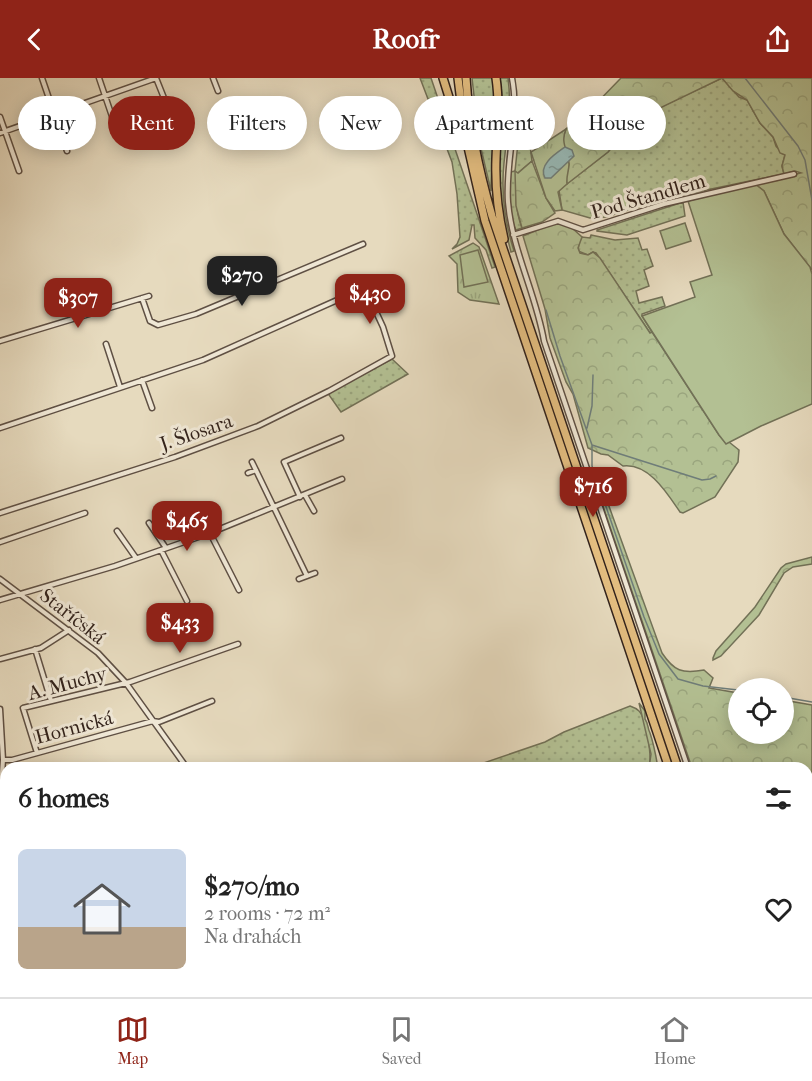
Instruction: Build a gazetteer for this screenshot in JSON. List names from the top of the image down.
{
  "streets": {
    "street": [
      "Pod Štandlem",
      "J. Šlosara",
      "Staříčská",
      "A. Muchy",
      "Hornická"
    ]
  },
  "crossings": [
    ["Staříčská", "A. Muchy"],
    ["Staříčská", "Hornická"],
    ["A. Muchy", "Hornická"]
  ],
  "page": {
    "header": "Roofr",
    "chip": [
      "Buy",
      "Rent",
      "Filters",
      "New",
      "Apartment",
      "House"
    ],
    "price": [
      "$270",
      "$430",
      "$307",
      "$716",
      "$465",
      "$433"
    ],
    "heading": "6 homes",
    "list": [
      {
        "name": "$270/mo",
        "note": "2 rooms · 72 m² · Na drahách"
      }
    ],
    "tabs": ["Map", "Saved", "Home"]
  }
}
